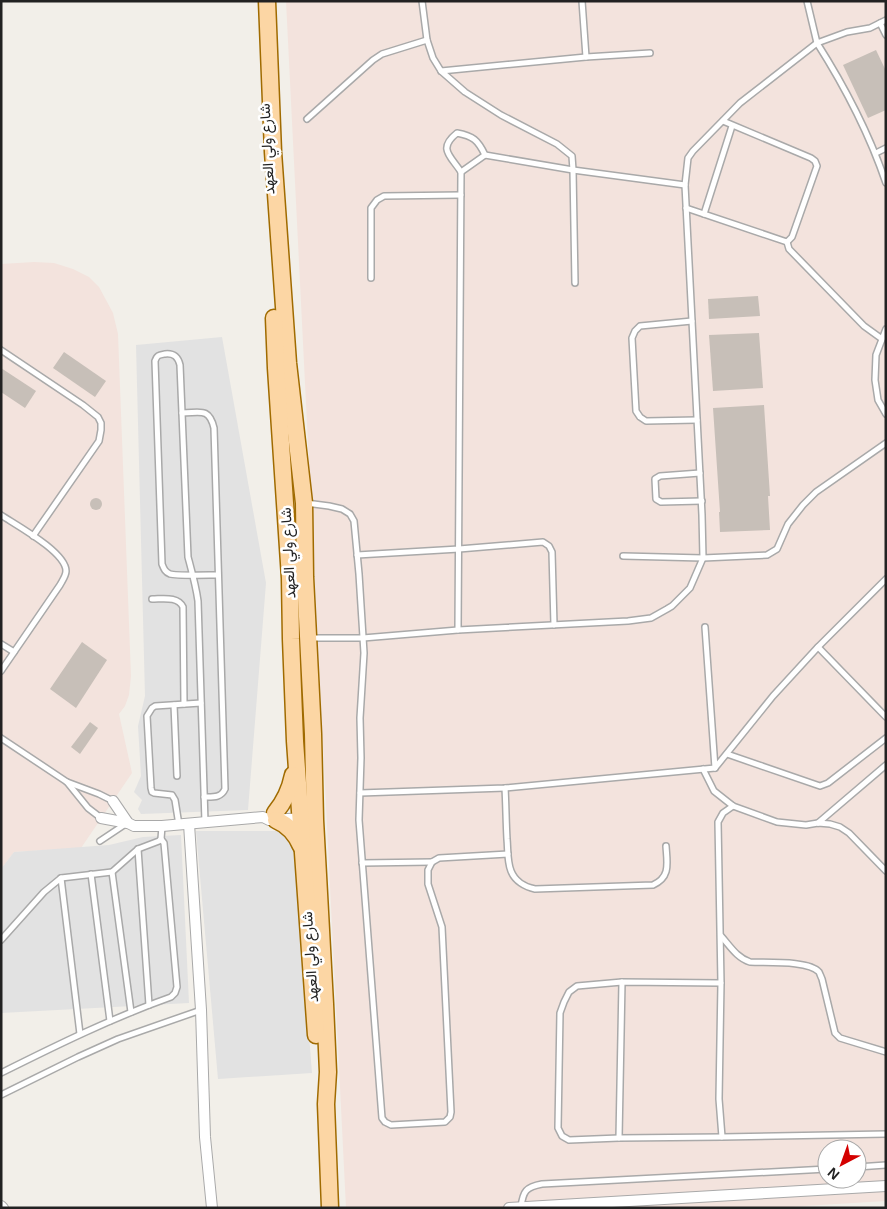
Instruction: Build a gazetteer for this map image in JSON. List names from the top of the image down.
{
  "streets": {
    "main road": ["شارع ولي العهد"]
  },
  "north": "bottom left"
}
